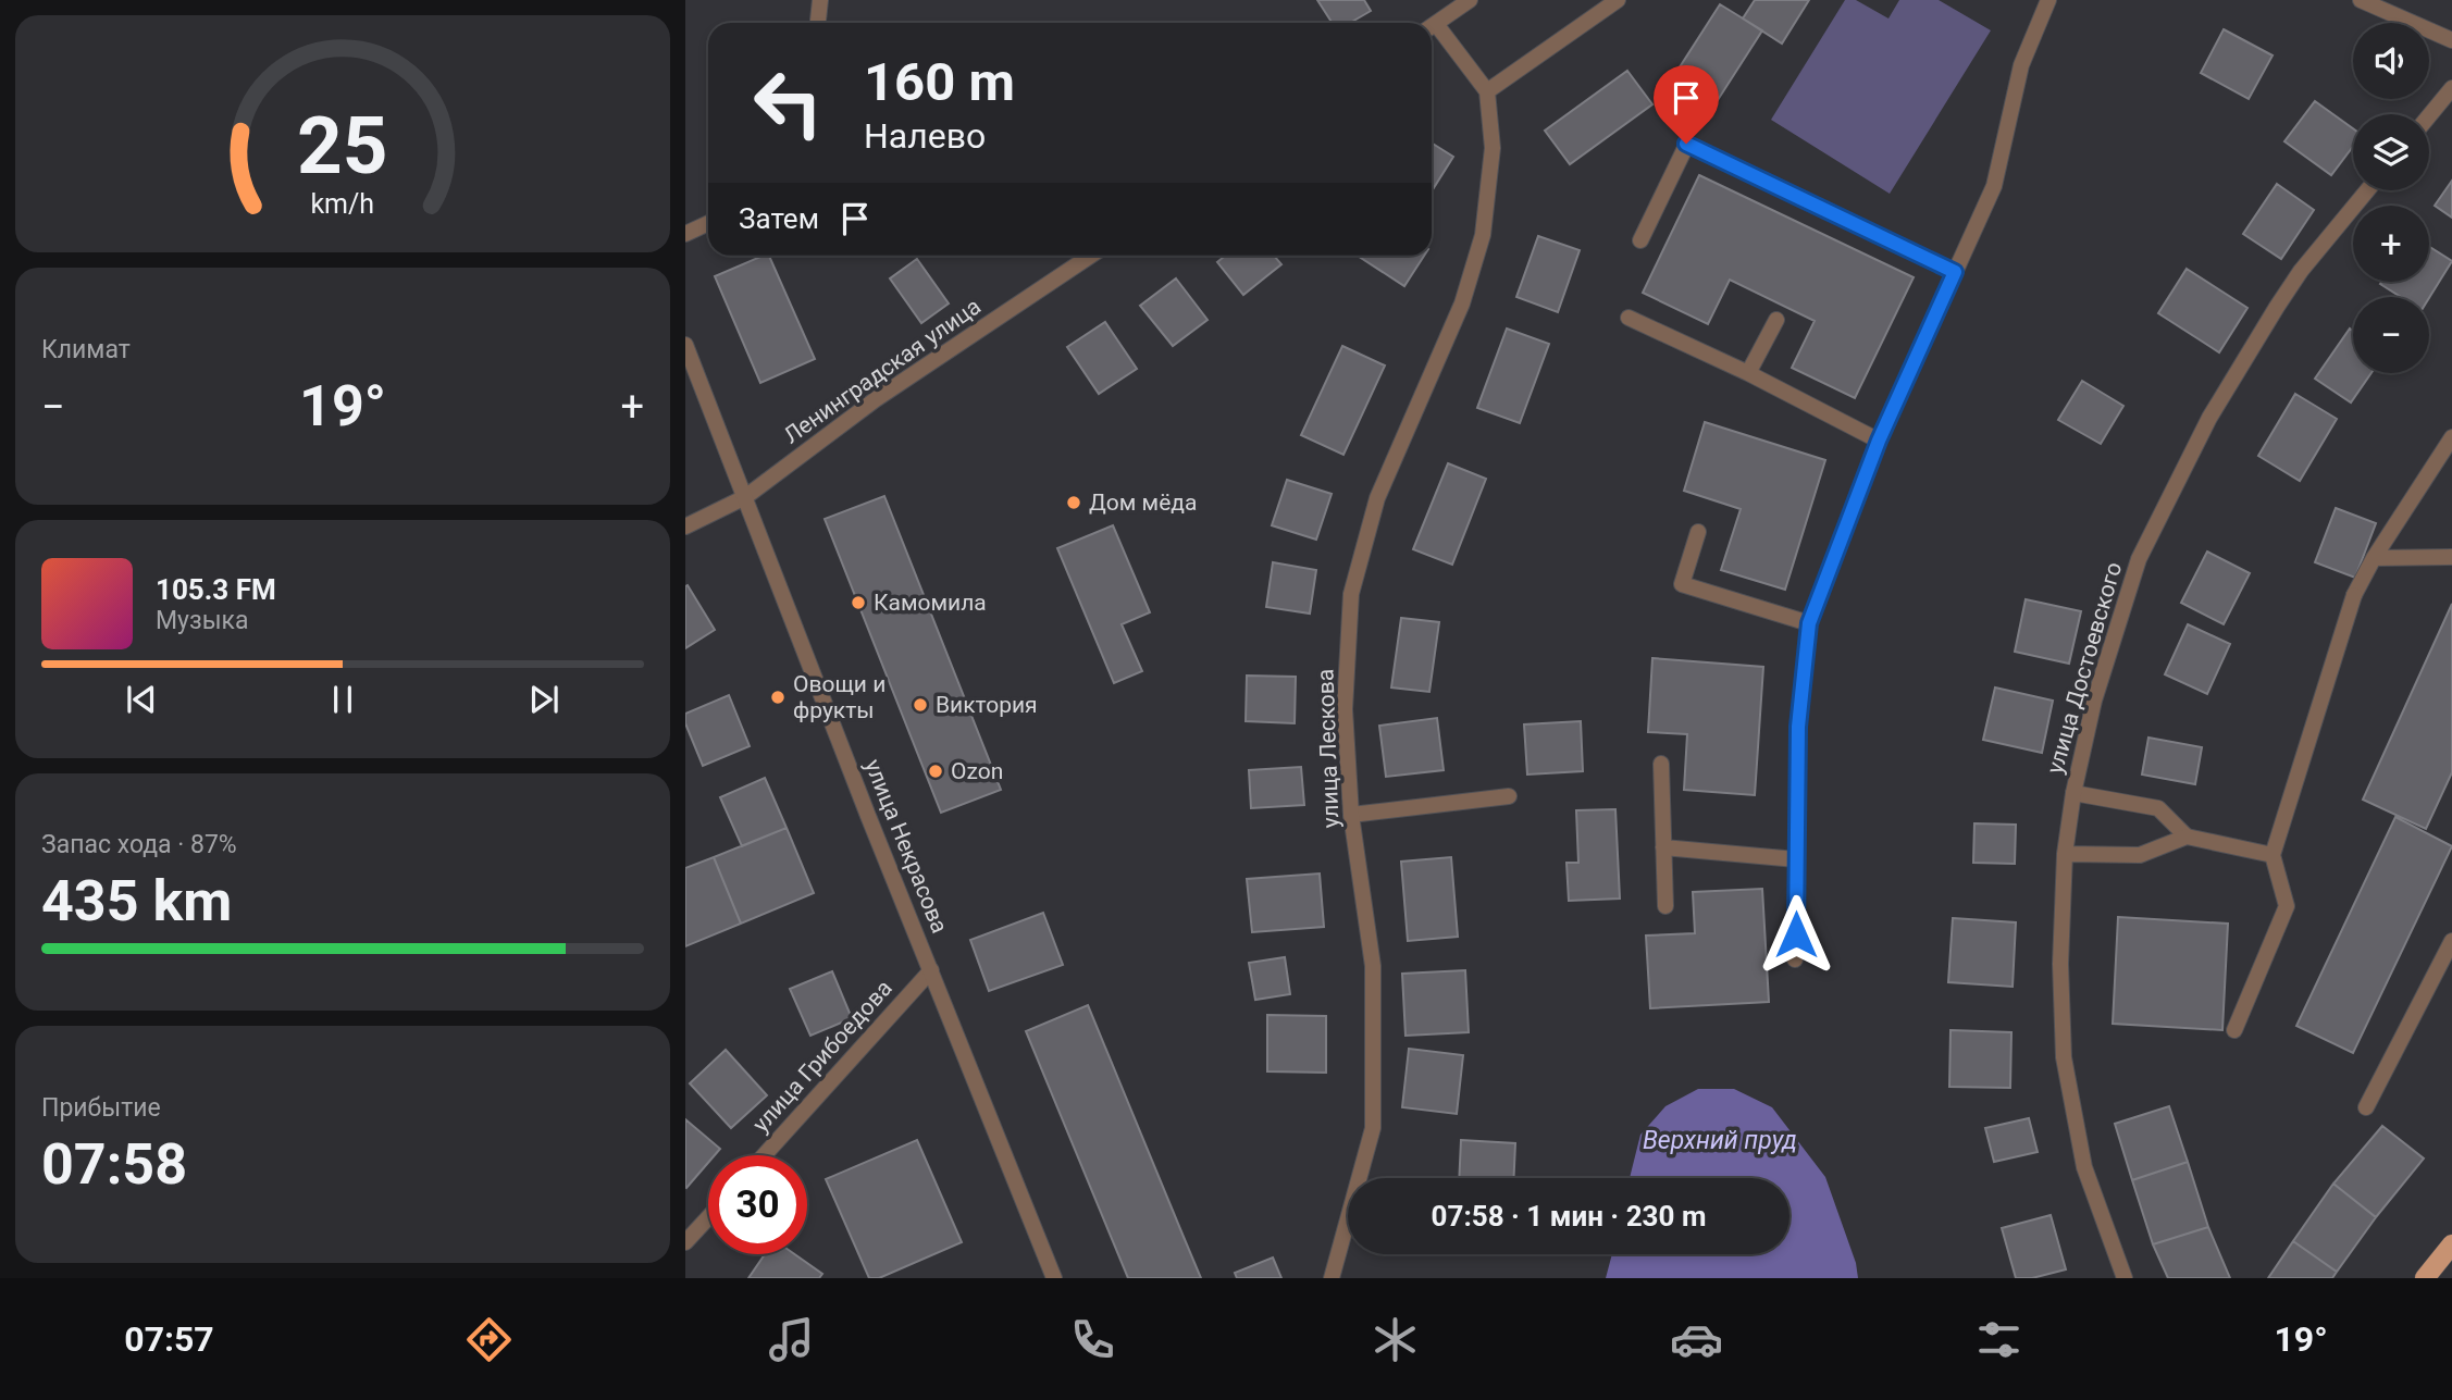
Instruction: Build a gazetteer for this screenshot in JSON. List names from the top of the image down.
{
  "streets": {
    "street": [
      "Ленинградская улица",
      "улица Достоевского",
      "улица Лескова",
      "улица Некрасова",
      "улица Грибоедова"
    ]
  },
  "crossings": [
    ["Ленинградская улица", "улица Некрасова"],
    ["улица Некрасова", "улица Грибоедова"]
  ],
  "water": ["Верхний пруд"],
  "places": [
    "Дом мёда",
    "Камомила",
    "Овощи и фрукты",
    "Виктория",
    "Ozon"
  ],
  "page": {
    "map_buttons": ["+", "−"],
    "turn": ["160 m", "Налево"],
    "then": "Затем",
    "tile": [
      "Климат",
      ["Запас хода · 87%", "435 km"],
      ["Прибытие", "07:58"]
    ],
    "heat": ["−", "19°", "+"],
    "song": ["105.3 FM", "Музыка"],
    "limit": "30",
    "trip": "07:58 · 1 мин · 230 m",
    "tabs": ["07:57", "19°"],
    "gauge": ["25", "km/h"]
  }
}
